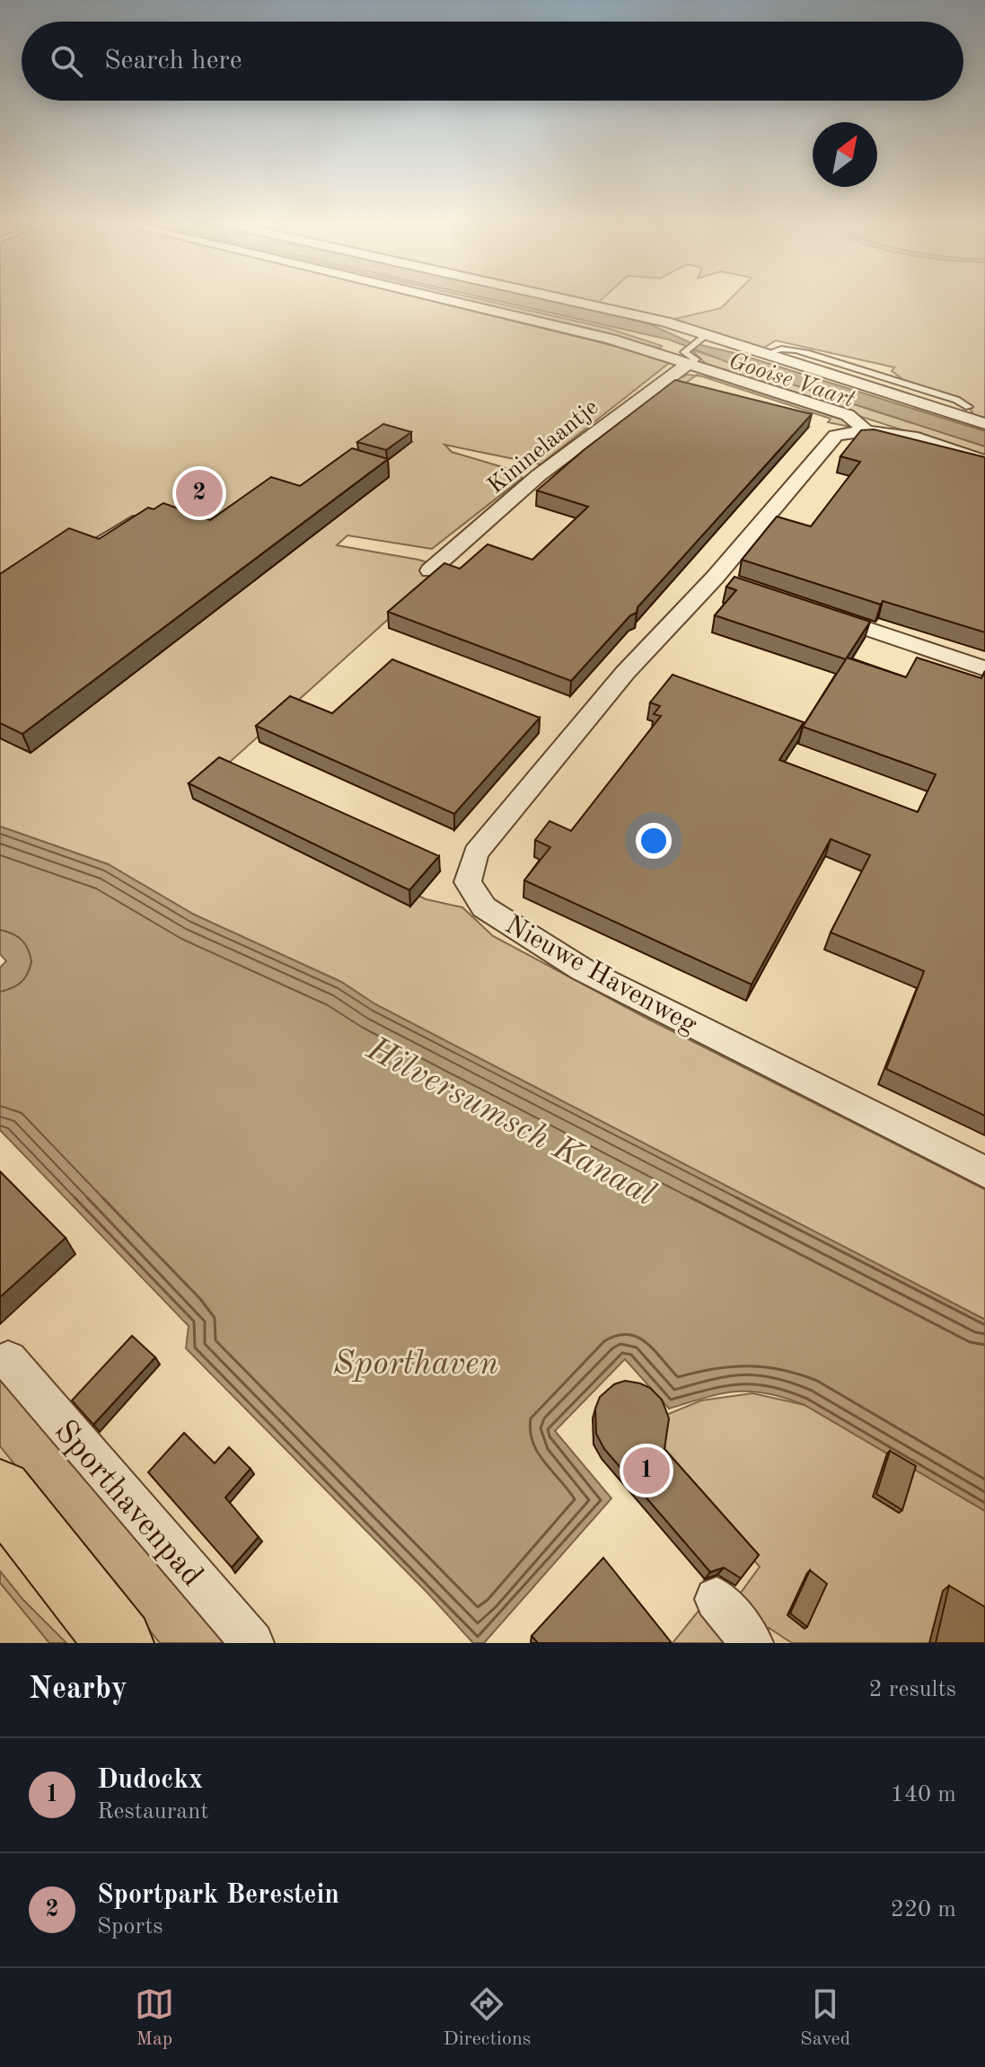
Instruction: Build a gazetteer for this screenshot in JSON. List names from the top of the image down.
{
  "streets": {
    "street": ["Kininelaantje", "Nieuwe Havenweg", "Sporthavenpad"]
  },
  "crossings": [
    ["Kininelaantje", "Nieuwe Havenweg"]
  ],
  "water": ["Gooise Vaart", "Hilversumsch Kanaal", "Sporthaven"],
  "north": "top right",
  "page": {
    "search": "Search here",
    "pins": ["2", "1"],
    "heading": ["Nearby", "2 results"],
    "list": [
      {
        "mark": "1",
        "name": "Dudockx",
        "note": "Restaurant",
        "value": "140 m"
      },
      {
        "mark": "2",
        "name": "Sportpark Berestein",
        "note": "Sports",
        "value": "220 m"
      }
    ],
    "nav": ["Map", "Directions", "Saved"]
  }
}
